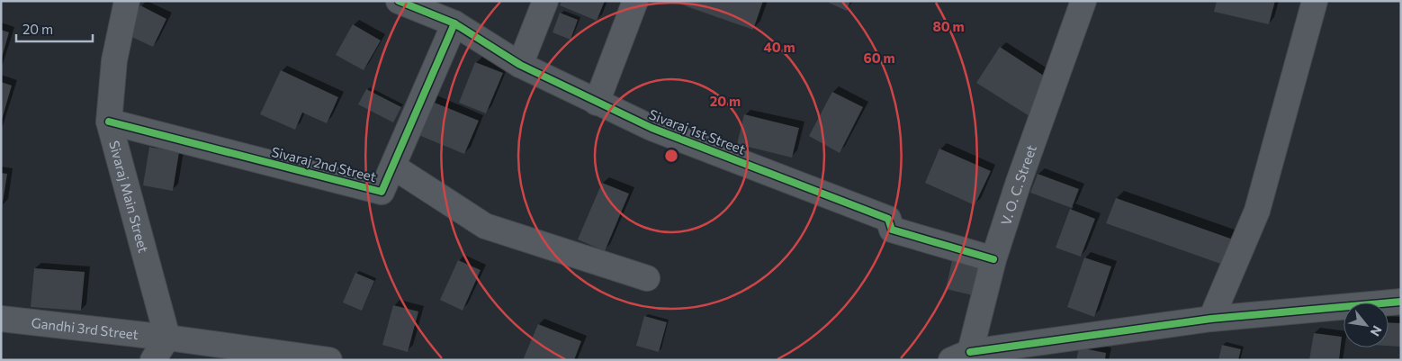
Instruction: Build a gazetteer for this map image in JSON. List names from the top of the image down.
{
  "streets": {
    "street": [
      "Sivaraj 1st Street",
      "Sivaraj 2nd Street",
      "V. O. C. Street",
      "Sivaraj Main Street",
      "Gandhi 3rd Street"
    ]
  },
  "crossings": [
    ["Sivaraj 1st Street", "Sivaraj 2nd Street"],
    ["Sivaraj 1st Street", "V. O. C. Street"],
    ["Sivaraj 2nd Street", "Sivaraj Main Street"],
    ["Sivaraj Main Street", "Gandhi 3rd Street"]
  ],
  "scale_bar": "20 m",
  "north": "bottom right",
  "rings": [
    "80 m",
    "40 m",
    "60 m",
    "20 m"
  ]
}
